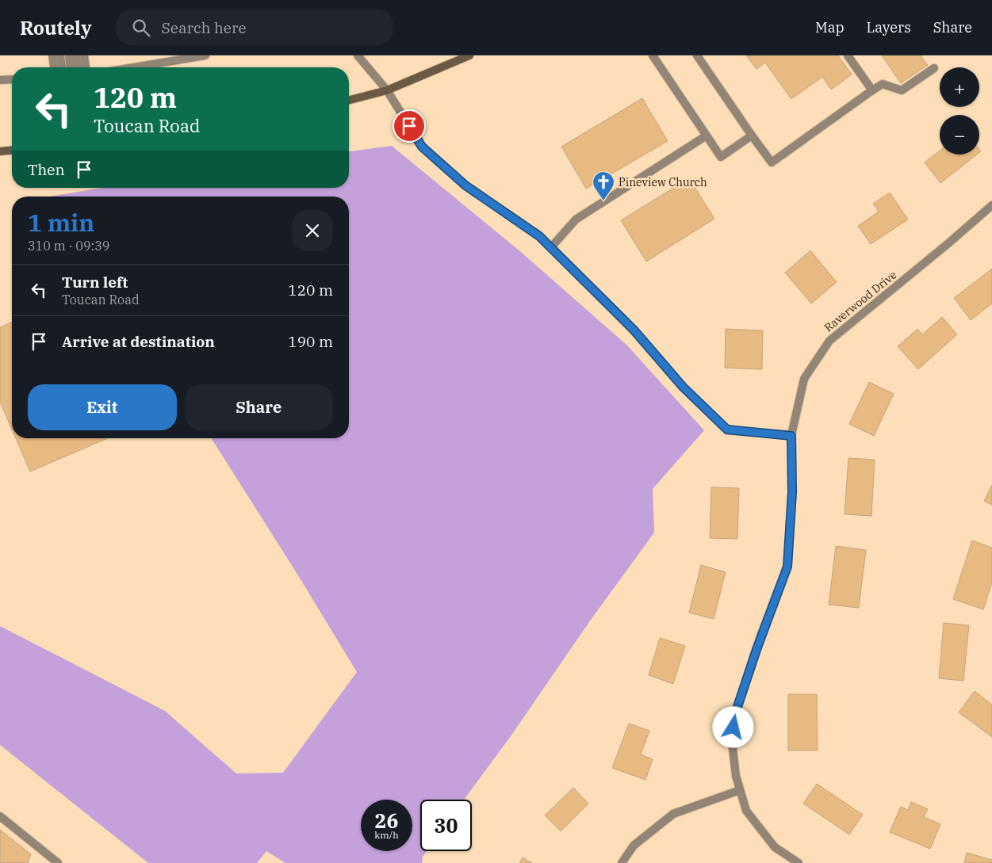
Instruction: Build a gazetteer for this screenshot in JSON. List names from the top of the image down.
{
  "streets": {
    "street": ["Raverwood Drive"]
  },
  "places": {
    "church": ["Pineview Church"]
  },
  "page": {
    "header": "Routely",
    "search": "Search here",
    "nav": ["Map", "Layers", "Share"],
    "map_buttons": ["+", "−"],
    "turn": ["120 m", "Toucan Road"],
    "then": "Then",
    "heading": ["1 min", "310 m · 09:39"],
    "list": [
      {
        "name": "Turn left",
        "note": "Toucan Road",
        "value": "120 m"
      },
      {
        "name": "Arrive at destination",
        "value": "190 m"
      }
    ],
    "buttons": ["Exit", "Share"],
    "speed": "26 km/h",
    "limit": "30"
  }
}
